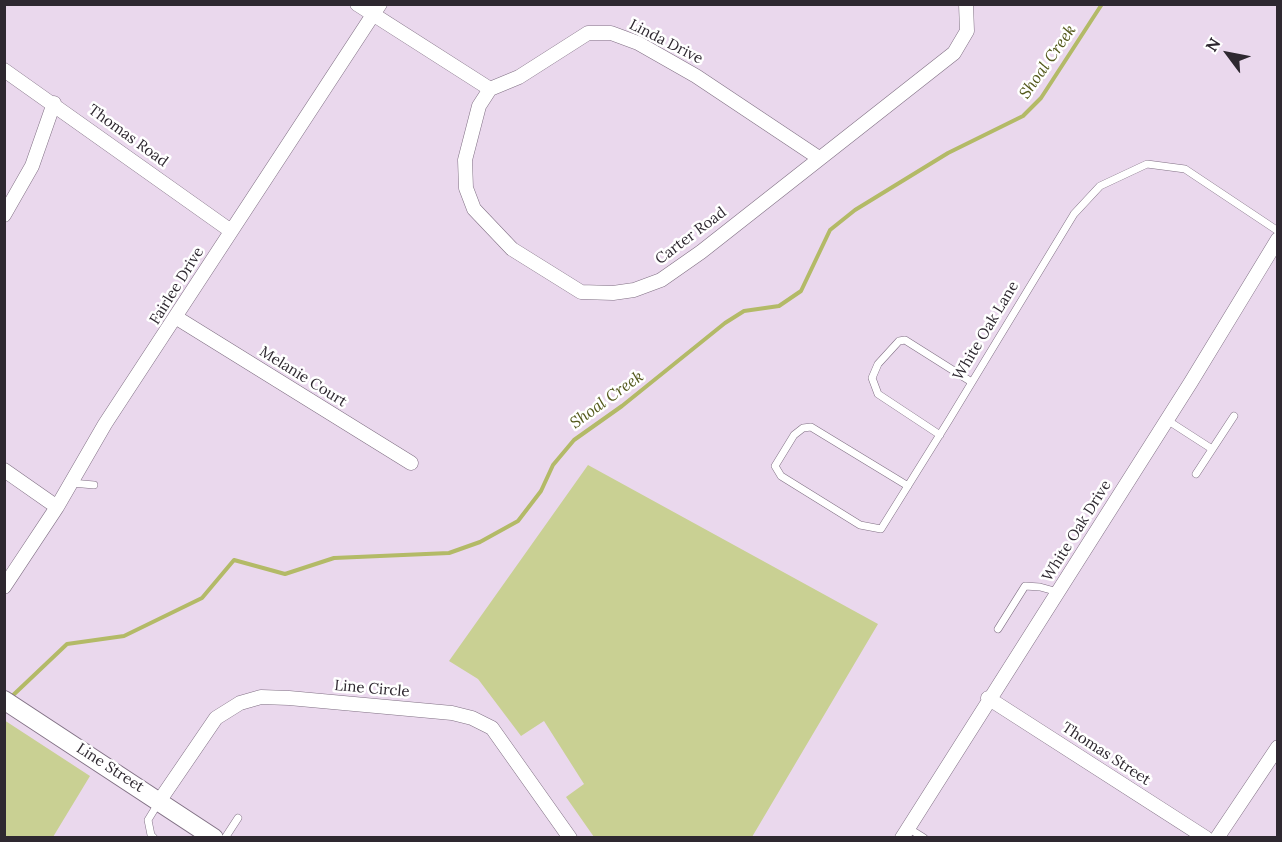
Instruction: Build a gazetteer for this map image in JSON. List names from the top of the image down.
{
  "streets": {
    "street": [
      "Linda Drive",
      "Thomas Road",
      "Carter Road",
      "Fairlee Drive",
      "Melanie Court",
      "White Oak Drive",
      "Line Circle",
      "Thomas Street",
      "Line Street"
    ],
    "lane": ["White Oak Lane"]
  },
  "crossings": [
    ["Linda Drive", "Carter Road"],
    ["Thomas Road", "Fairlee Drive"],
    ["Fairlee Drive", "Melanie Court"],
    ["White Oak Drive", "Thomas Street"],
    ["Line Circle", "Line Street"]
  ],
  "water": ["Shoal Creek"],
  "north": "top left"
}
